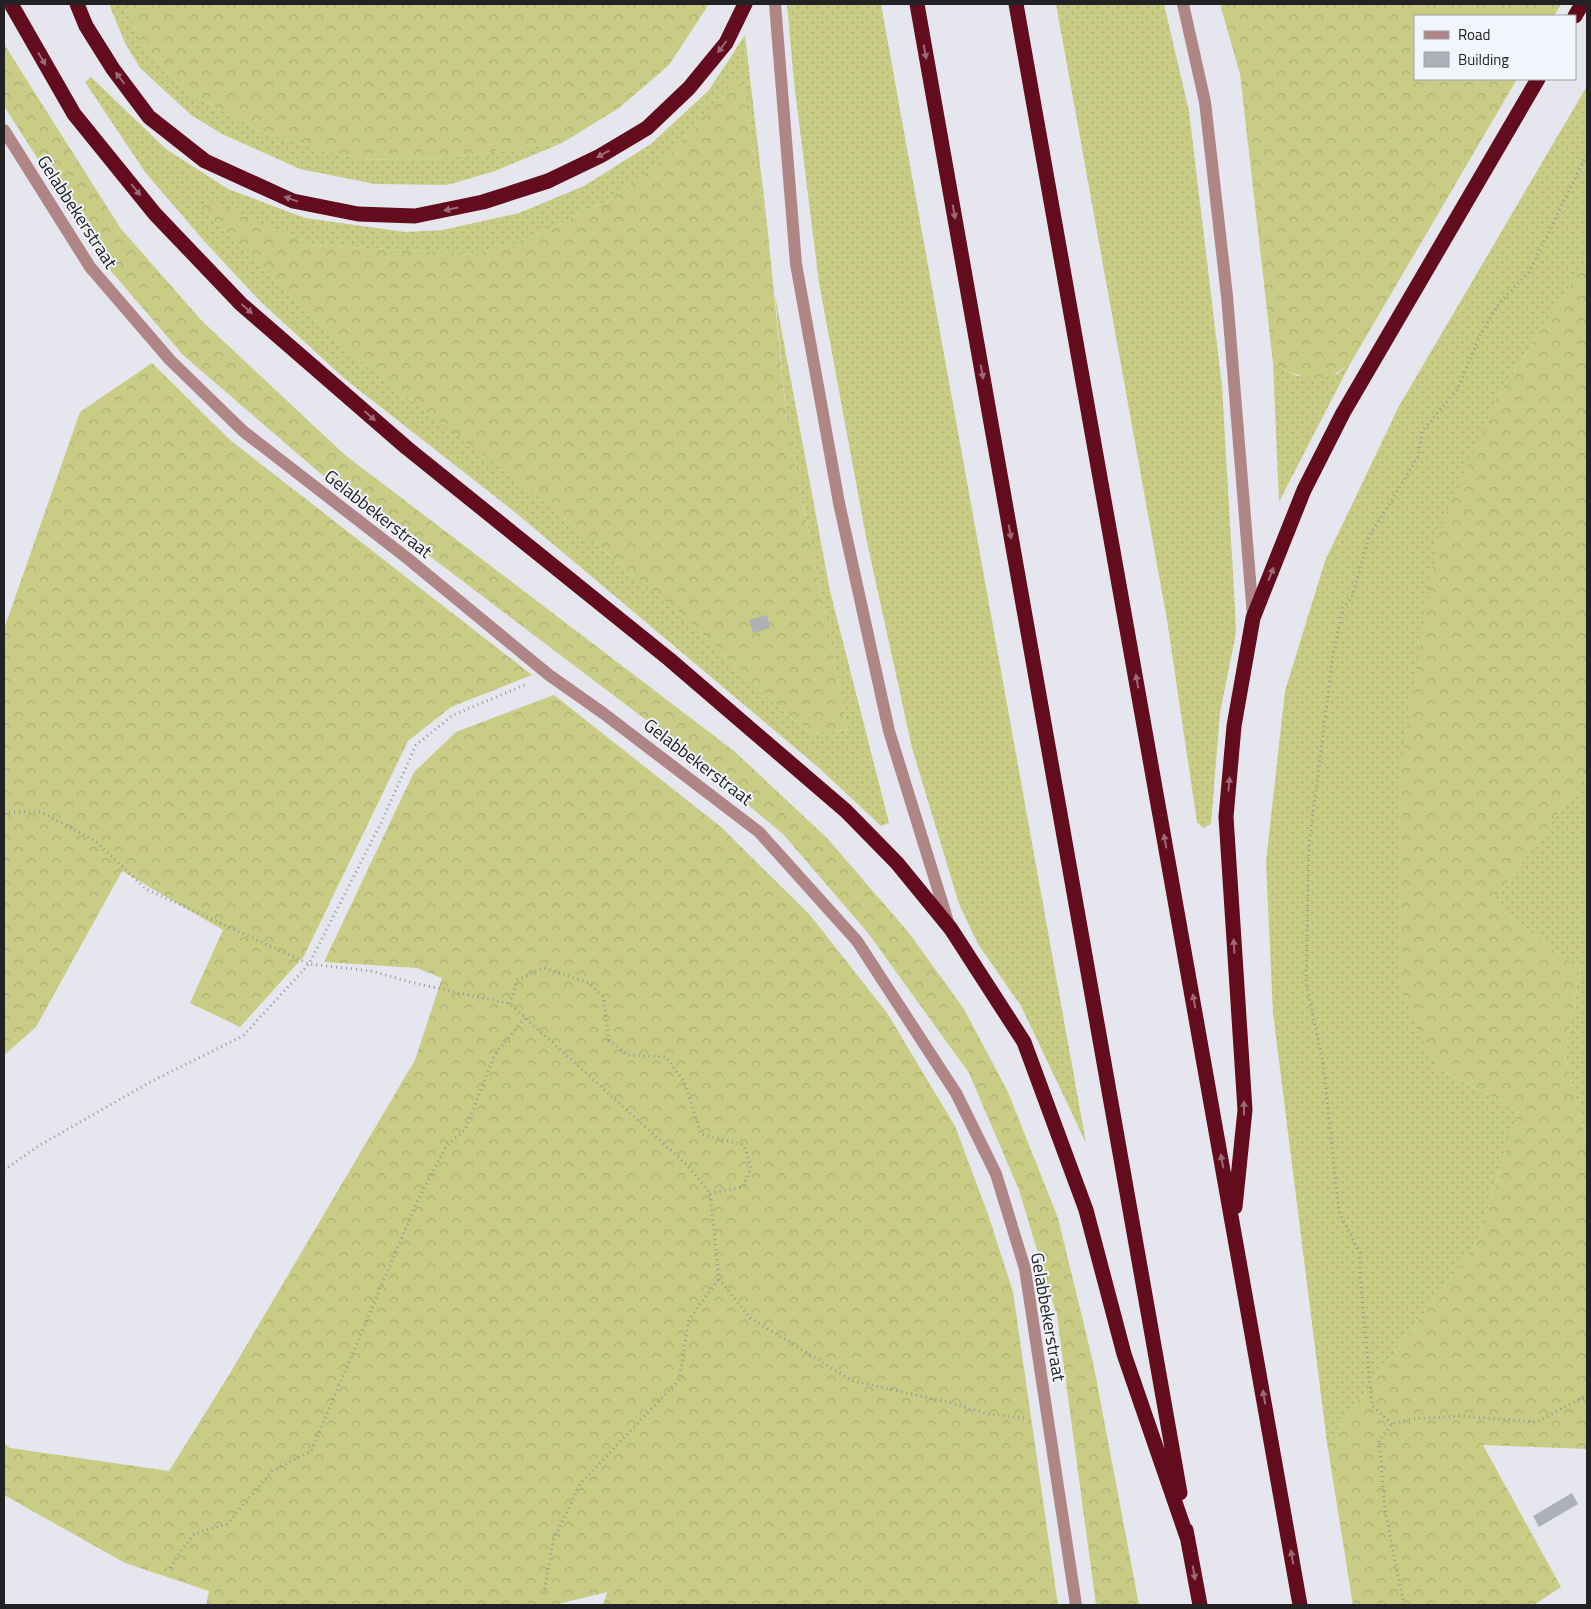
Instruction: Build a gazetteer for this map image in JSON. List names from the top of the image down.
{
  "streets": {
    "street": ["Gelabbekerstraat"]
  },
  "legend": ["Road", "Building"]
}
